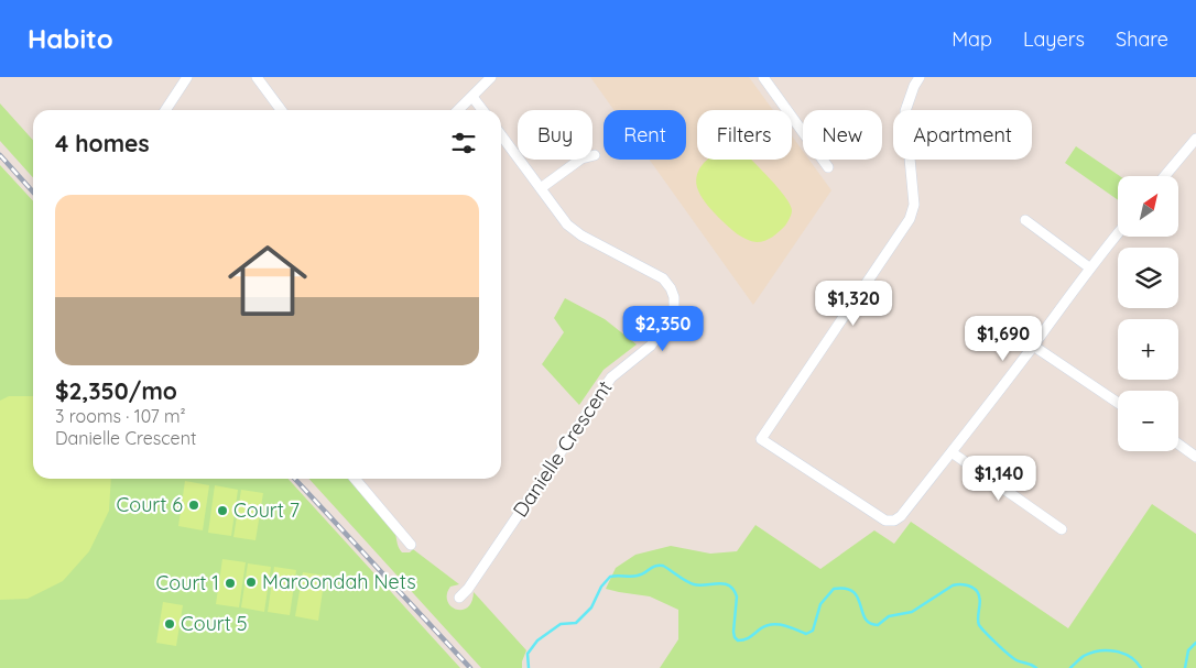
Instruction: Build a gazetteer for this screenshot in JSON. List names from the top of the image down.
{
  "streets": {
    "street": ["Danielle Crescent"]
  },
  "places": [
    "Court 6",
    "Court 7",
    "Maroondah Nets",
    "Court 1",
    "Court 5"
  ],
  "north": "top right",
  "page": {
    "header": "Habito",
    "nav": ["Map", "Layers", "Share"],
    "chip": [
      "Buy",
      "Rent",
      "Filters",
      "New",
      "Apartment"
    ],
    "heading": "4 homes",
    "map_buttons": ["+", "−"],
    "list": [
      {
        "name": "$2,350/mo",
        "note": "3 rooms · 107 m² · Danielle Crescent"
      }
    ],
    "price": [
      "$1,320",
      "$2,350",
      "$1,690",
      "$1,140"
    ]
  }
}
